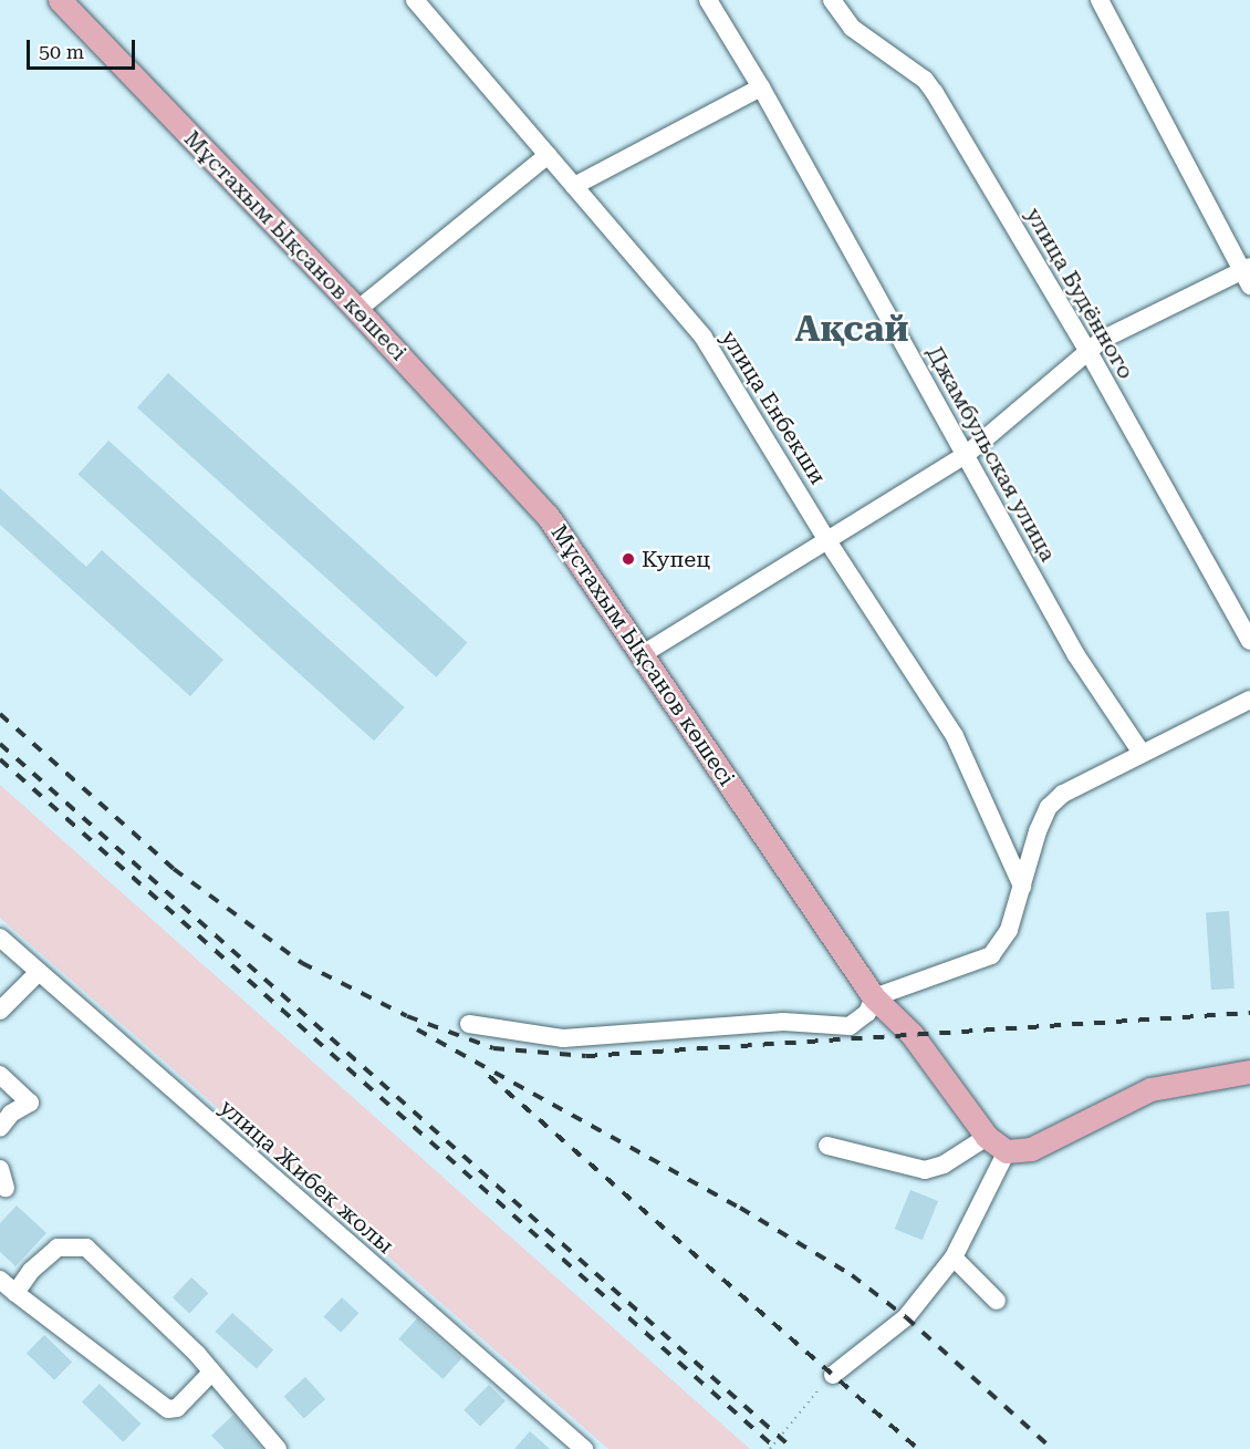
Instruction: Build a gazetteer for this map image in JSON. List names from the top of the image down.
{
  "streets": {
    "main road": ["Мұстахым Ықсанов көшесі"],
    "street": [
      "улица Будённого",
      "улица Енбекши",
      "Джамбульская улица",
      "улица Жибек жолы"
    ]
  },
  "districts": ["Ақсай"],
  "places": ["Купец"],
  "scale_bar": "50 m"
}
